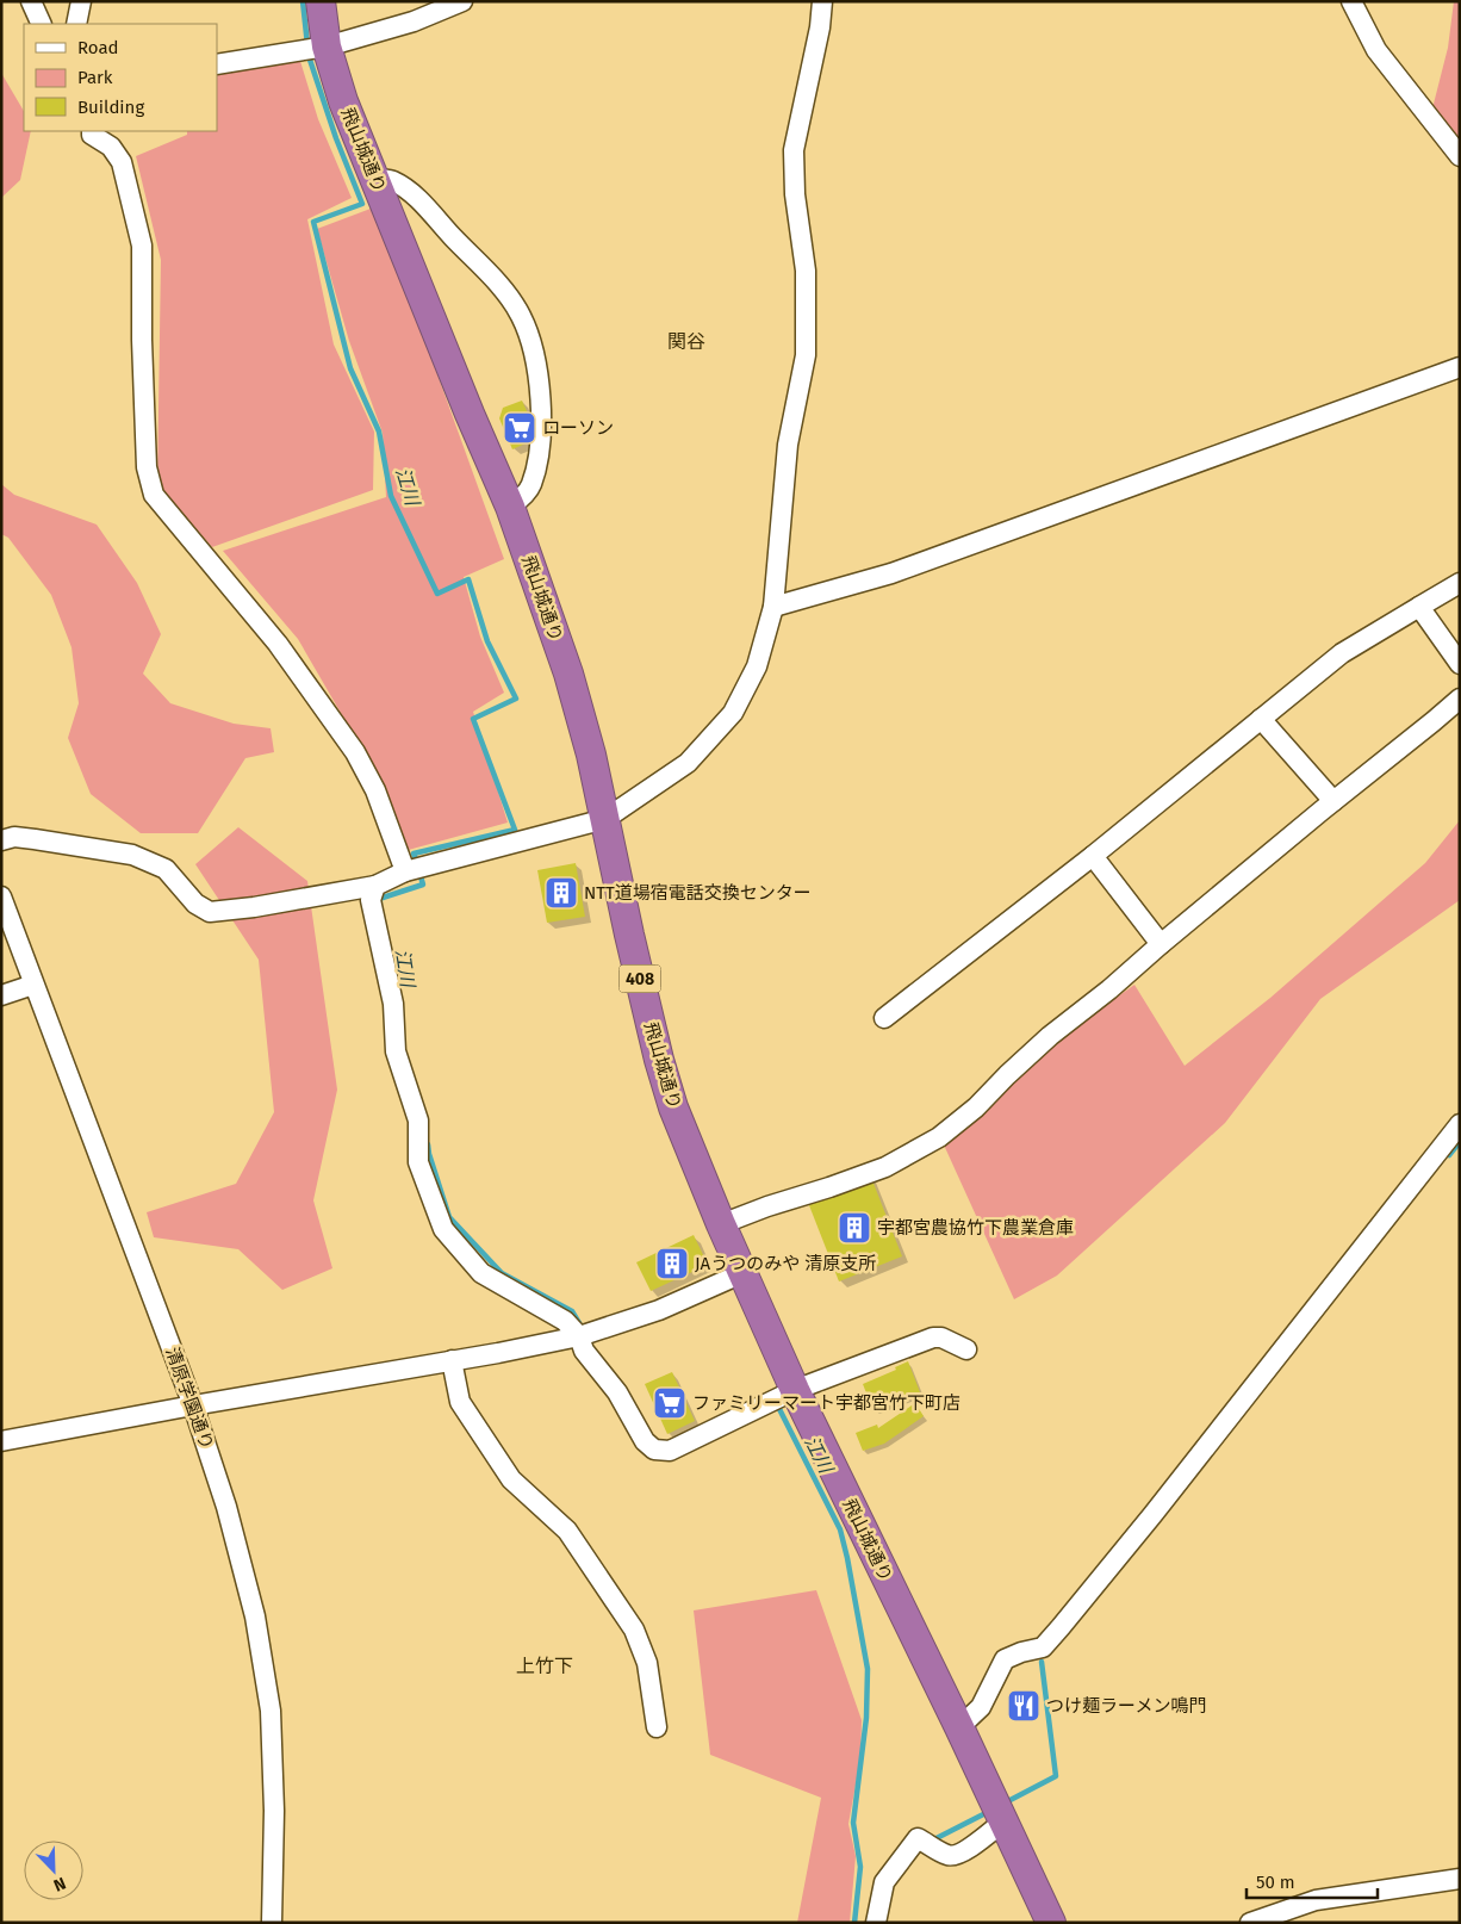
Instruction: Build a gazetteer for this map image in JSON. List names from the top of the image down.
{
  "streets": {
    "highway": ["飛山城通り", "408"],
    "street": ["清原学園通り"]
  },
  "districts": ["関谷", "上竹下"],
  "water": ["江川"],
  "places": {
    "supermarket": ["ローソン", "ファミリーマート宇都宮竹下町店"],
    "building": ["NTT道場宿電話交換センター", "宇都宮農協竹下農業倉庫", "JAうつのみや 清原支所"],
    "restaurant": ["つけ麺ラーメン鳴門"]
  },
  "legend": ["Road", "Park", "Building"],
  "scale_bar": "50 m",
  "north": "bottom right"
}
